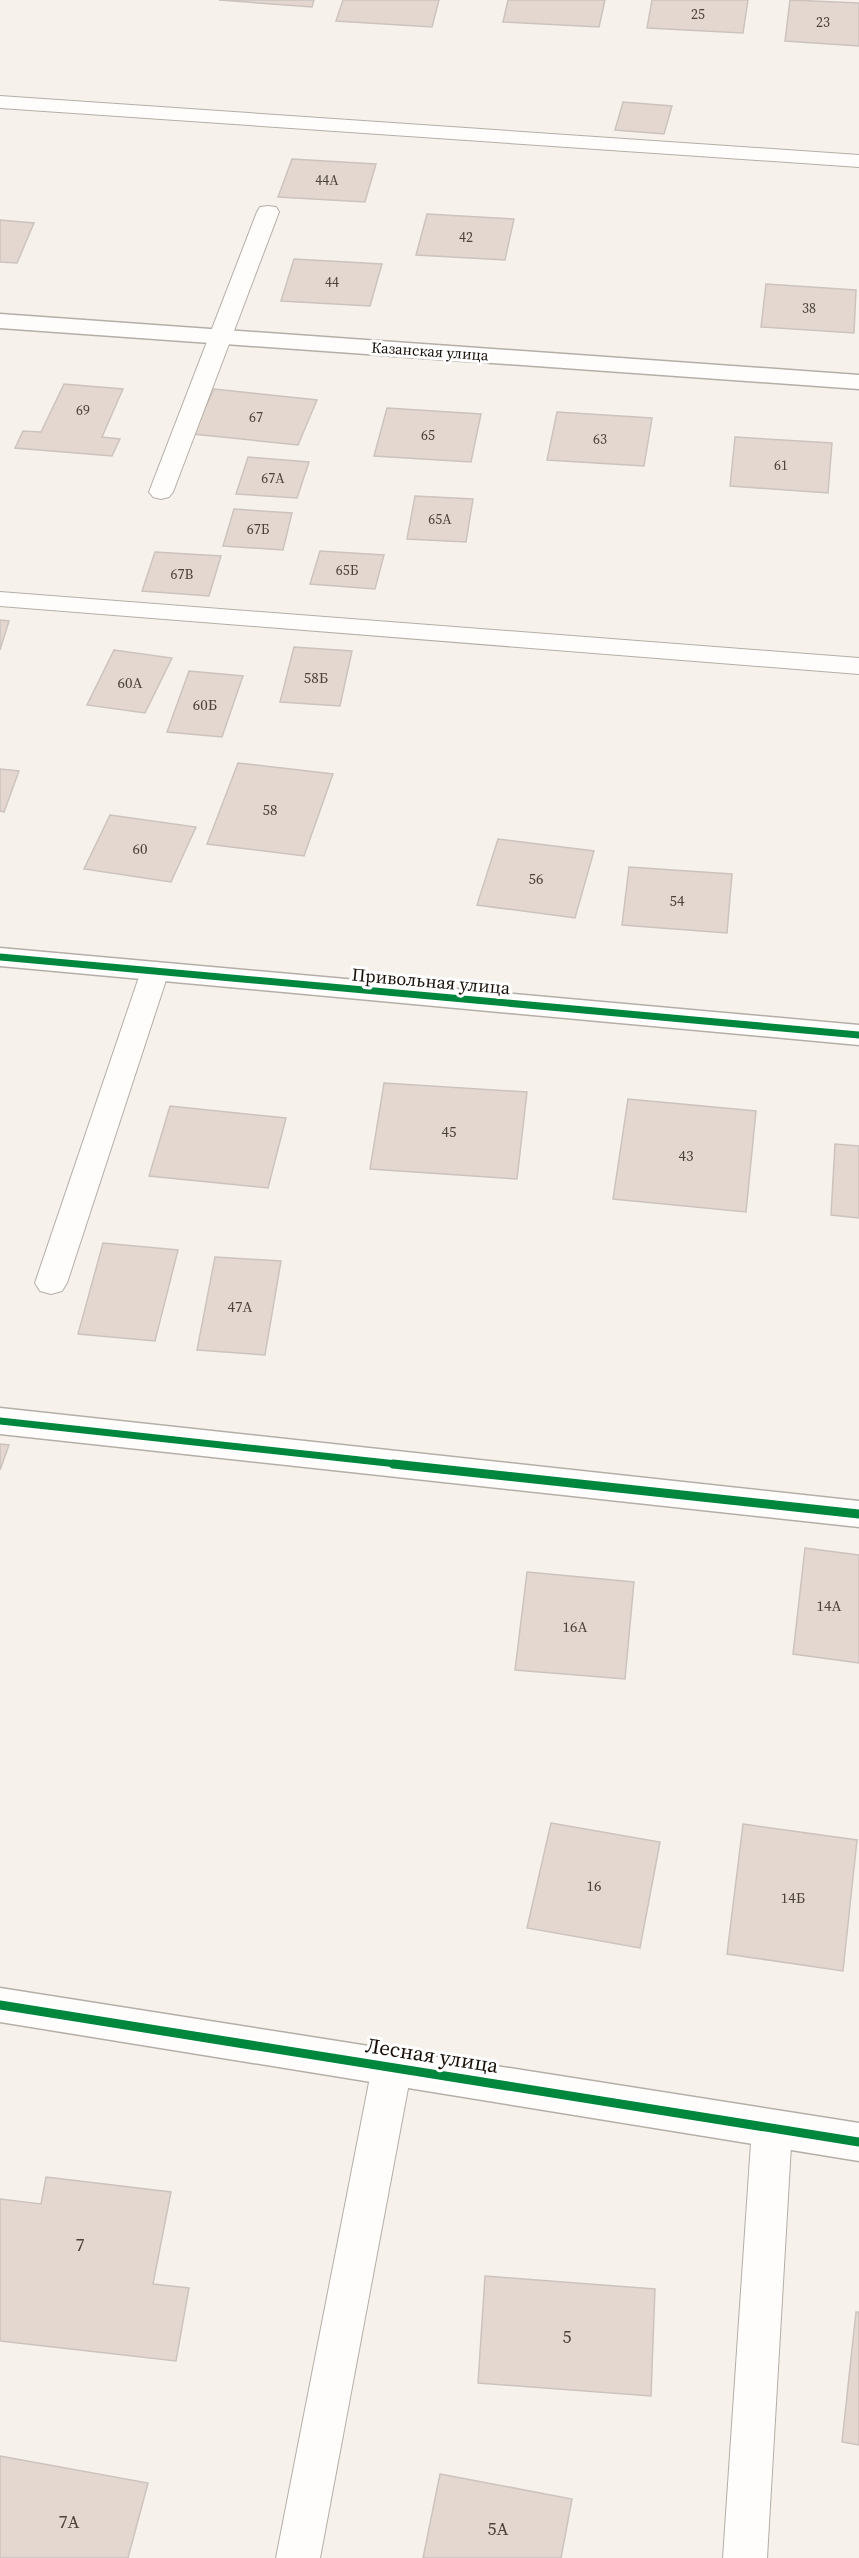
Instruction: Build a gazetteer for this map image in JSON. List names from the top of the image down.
{
  "streets": {
    "street": ["Казанская улица", "Привольная улица", "Лесная улица"]
  },
  "house_numbers": [
    "25",
    "23",
    "44А",
    "42",
    "44",
    "38",
    "69",
    "67",
    "65",
    "63",
    "61",
    "67А",
    "65А",
    "67Б",
    "65Б",
    "67В",
    "58Б",
    "60А",
    "60Б",
    "58",
    "60",
    "56",
    "54",
    "45",
    "43",
    "47А",
    "14А",
    "16А",
    "16",
    "14Б",
    "7",
    "5",
    "7А",
    "5А"
  ]
}
